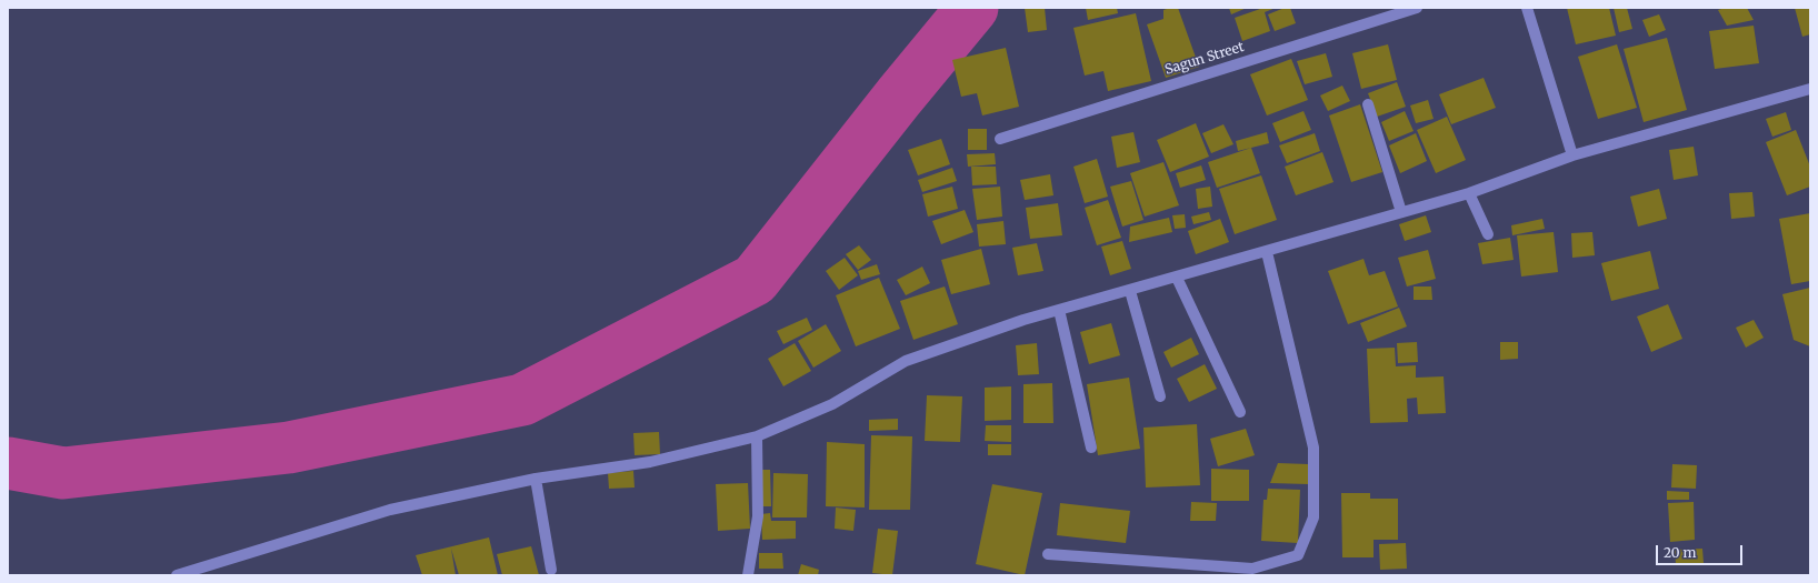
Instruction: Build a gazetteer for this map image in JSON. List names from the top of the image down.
{
  "streets": {
    "street": ["Sagun Street"]
  },
  "scale_bar": "20 m"
}
